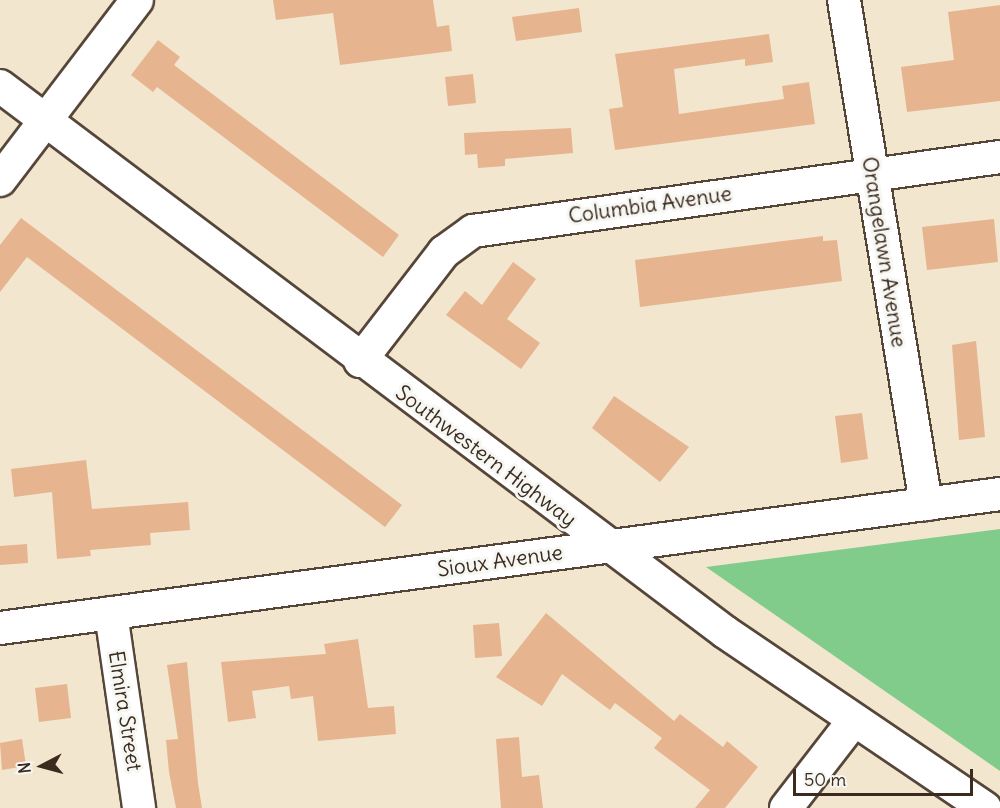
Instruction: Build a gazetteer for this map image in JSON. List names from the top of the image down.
{
  "streets": {
    "street": [
      "Columbia Avenue",
      "Orangelawn Avenue",
      "Southwestern Highway",
      "Sioux Avenue",
      "Elmira Street"
    ]
  },
  "crossings": [
    ["Columbia Avenue", "Orangelawn Avenue"],
    ["Columbia Avenue", "Southwestern Highway"],
    ["Orangelawn Avenue", "Sioux Avenue"],
    ["Southwestern Highway", "Sioux Avenue"],
    ["Sioux Avenue", "Elmira Street"]
  ],
  "scale_bar": "50 m",
  "north": "left"
}
